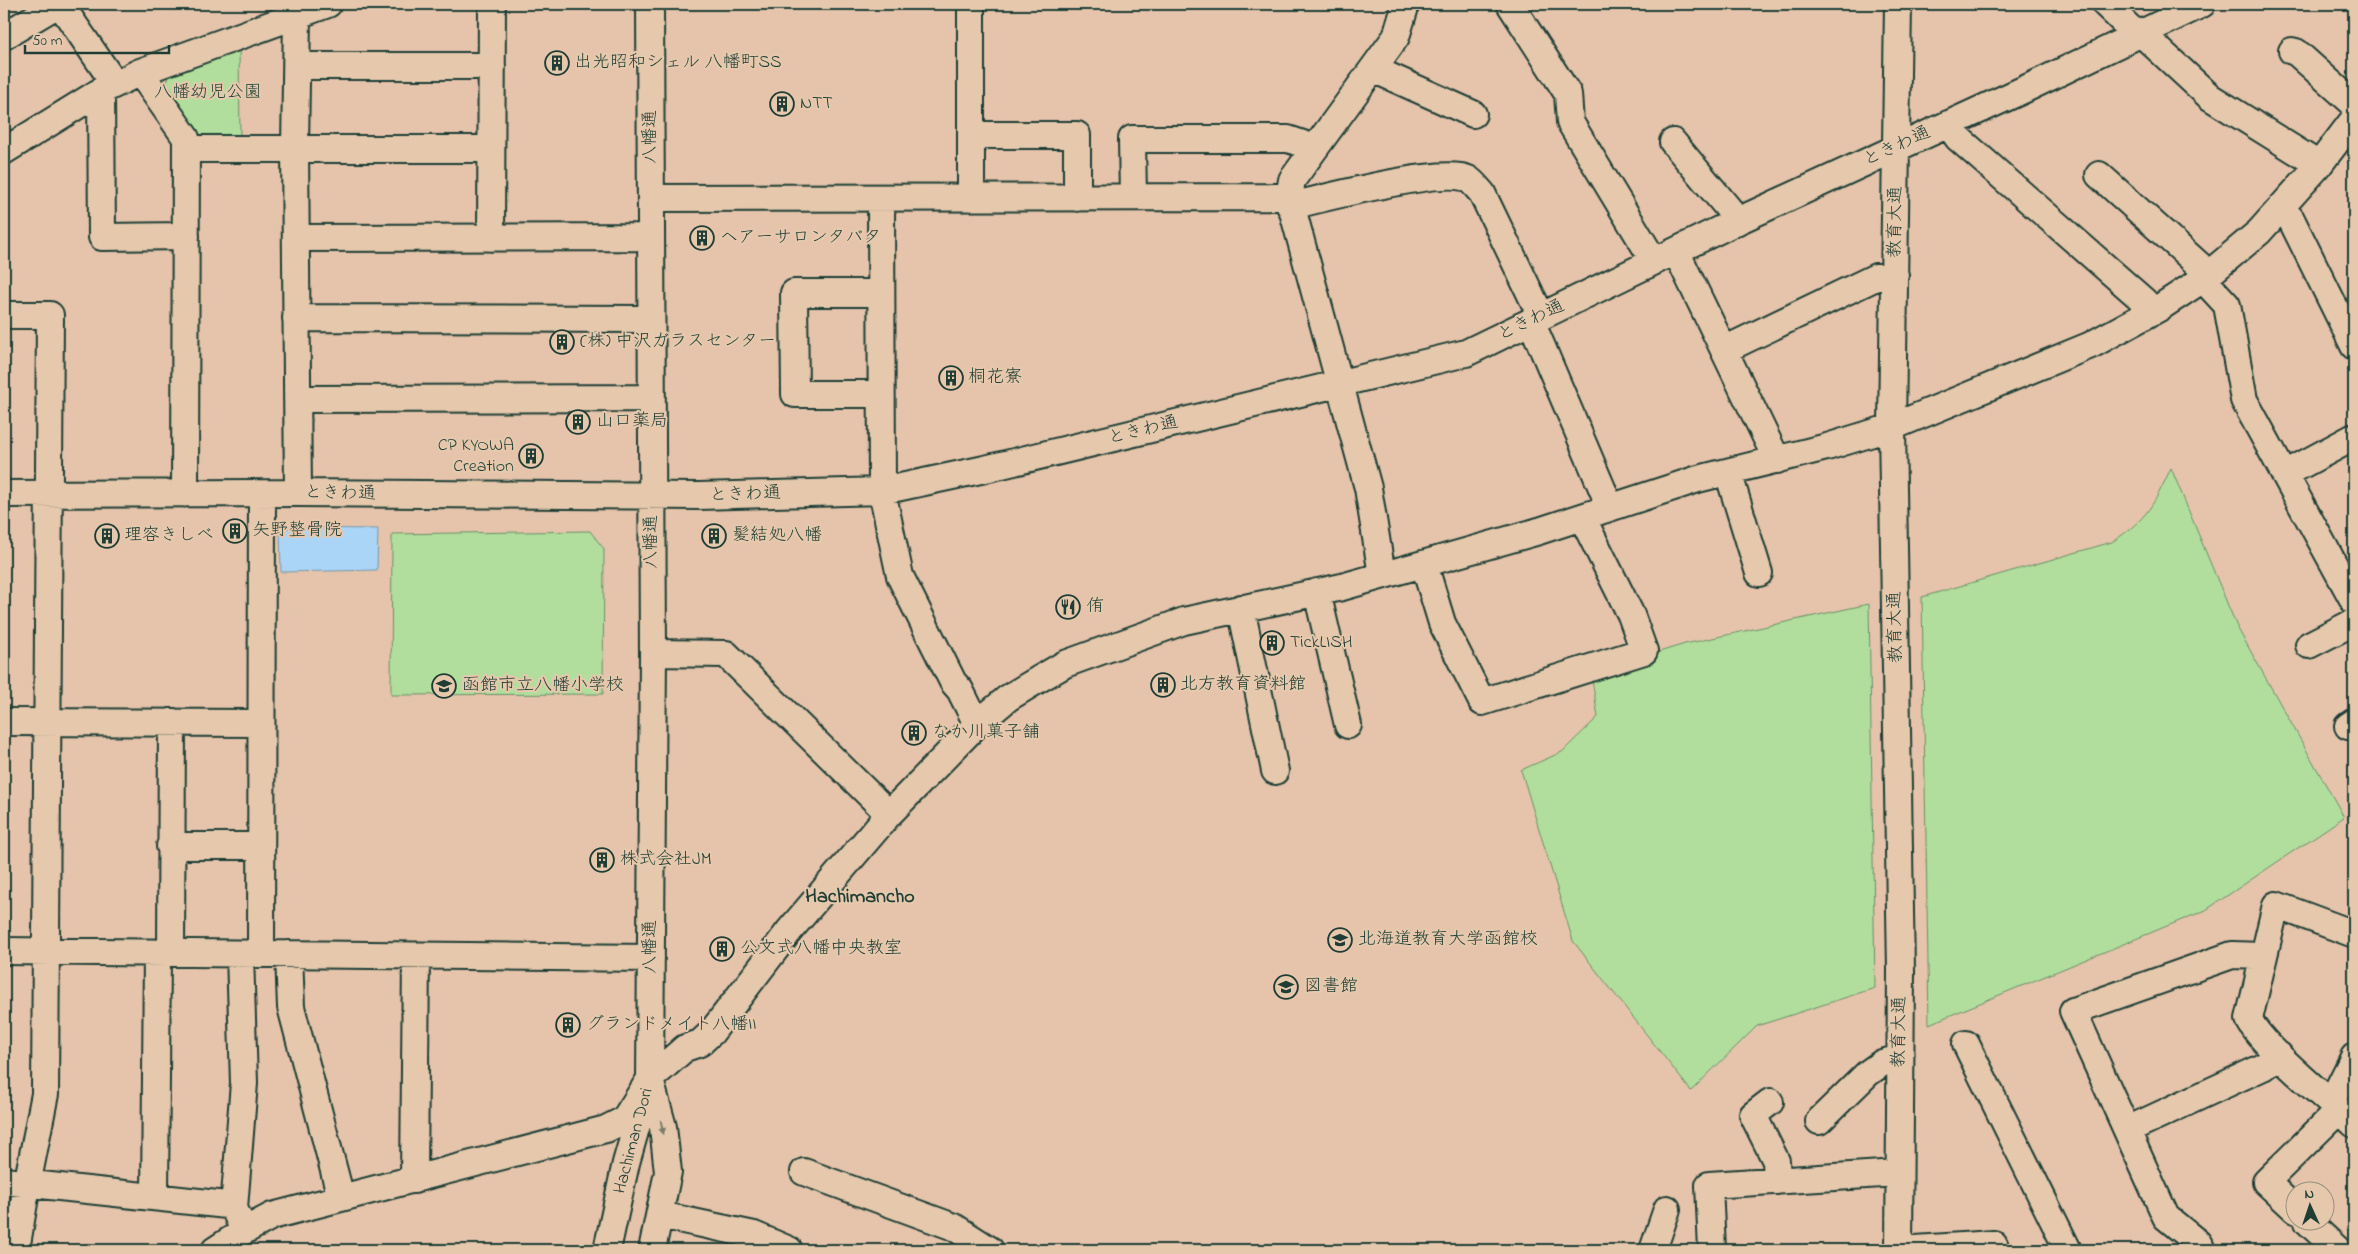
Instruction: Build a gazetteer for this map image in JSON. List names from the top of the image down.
{
  "streets": {
    "street": [
      "八幡通",
      "ときわ通",
      "教育大通",
      "Hachiman Dori"
    ]
  },
  "crossings": [
    ["八幡通", "ときわ通"],
    ["八幡通", "Hachiman Dori"],
    ["ときわ通", "教育大通"]
  ],
  "districts": ["Hachimancho"],
  "parks": ["八幡幼児公園"],
  "places": {
    "building": [
      "出光昭和シェル 八幡町SS",
      "NTT",
      "ヘアーサロンタバタ",
      "(株) 中沢ガラスセンター",
      "桐花寮",
      "山口薬局",
      "CP KYOWA Creation",
      "矢野整骨院",
      "理容きしべ",
      "髪結処八幡",
      "TickLISH",
      "北方教育資料館",
      "なか川菓子舗",
      "株式会社JM",
      "公文式八幡中央教室",
      "グランドメイト八幡II"
    ],
    "restaurant": ["侑"],
    "school or university": ["函館市立八幡小学校", "北海道教育大学函館校", "図書館"]
  },
  "scale_bar": "50 m",
  "north": "top"
}
